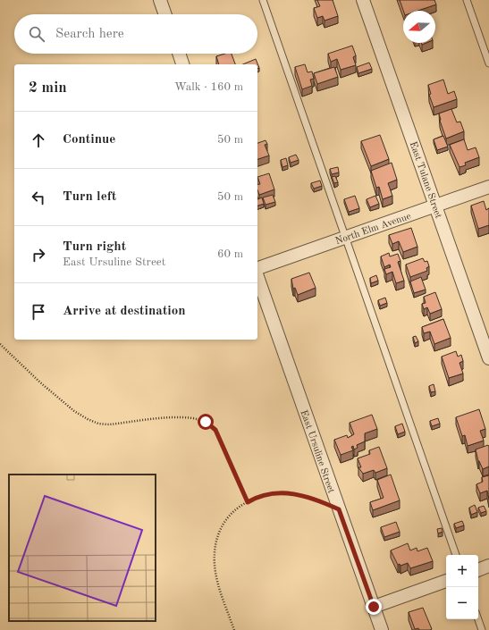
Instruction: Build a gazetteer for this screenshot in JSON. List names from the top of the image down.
{
  "streets": {
    "street": ["East Tulane Street", "North Elm Avenue", "East Ursuline Street"]
  },
  "crossings": [
    ["East Tulane Street", "North Elm Avenue"]
  ],
  "north": "left",
  "page": {
    "search": "Search here",
    "heading": ["2 min", "Walk · 160 m"],
    "list": [
      ["Continue", "50 m"],
      ["Turn left", "50 m"],
      ["Turn right", "East Ursuline Street", "60 m"],
      "Arrive at destination"
    ],
    "map_buttons": ["+", "−"]
  }
}
